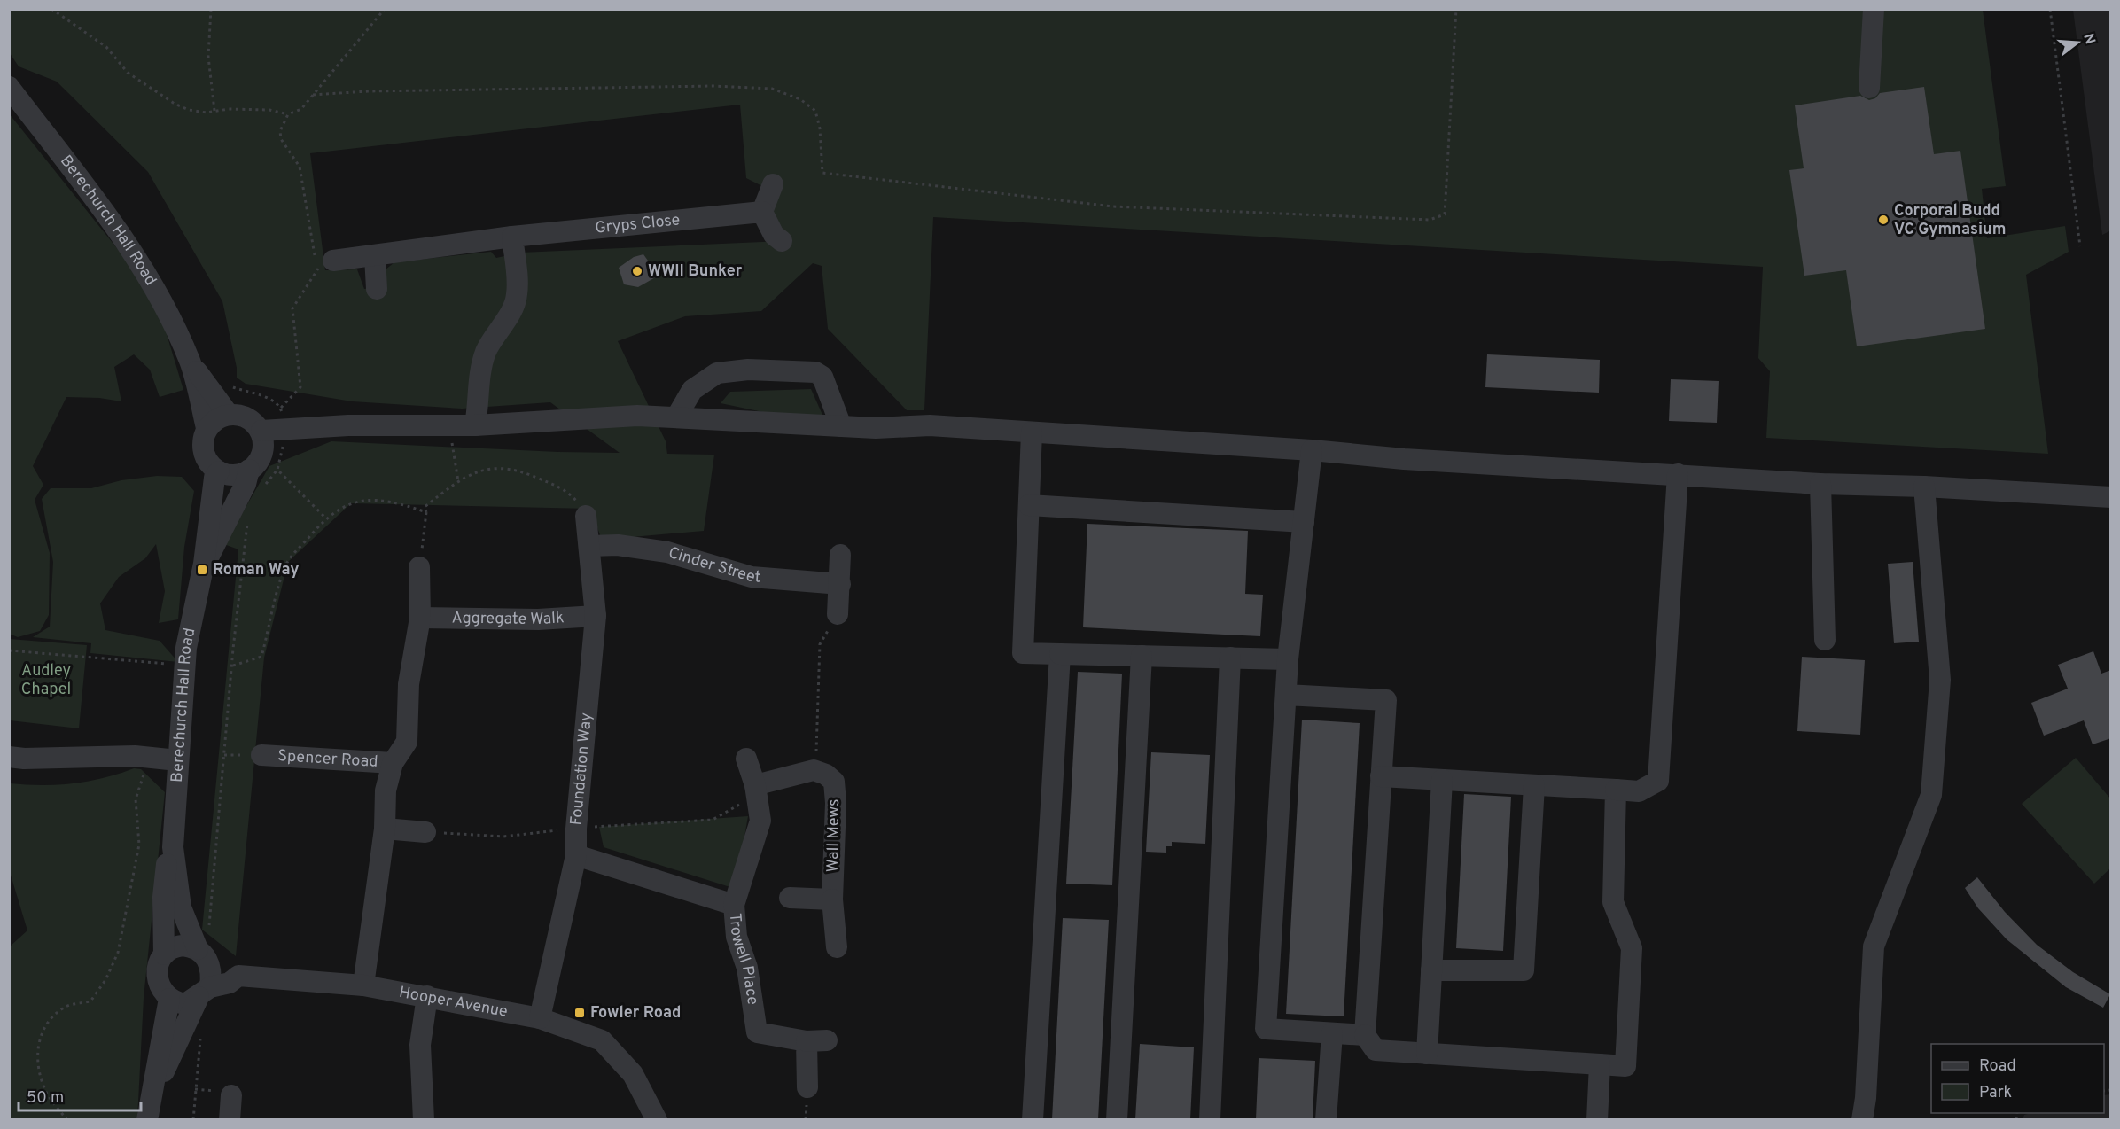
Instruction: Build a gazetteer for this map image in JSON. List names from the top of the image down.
{
  "streets": {
    "street": [
      "Berechurch Hall Road",
      "Gryps Close",
      "Cinder Street",
      "Aggregate Walk",
      "Spencer Road",
      "Foundation Way",
      "Wall Mews",
      "Trowell Place",
      "Hooper Avenue"
    ]
  },
  "crossings": [
    ["Berechurch Hall Road", "Hooper Avenue"],
    ["Cinder Street", "Foundation Way"],
    ["Aggregate Walk", "Foundation Way"],
    ["Foundation Way", "Trowell Place"],
    ["Foundation Way", "Hooper Avenue"]
  ],
  "parks": ["Audley Chapel"],
  "places": {
    "other": ["Corporal Budd VC Gymnasium", "WWII Bunker"],
    "transit": ["Roman Way", "Fowler Road"]
  },
  "legend": ["Road", "Park"],
  "scale_bar": "50 m",
  "north": "right"
}
